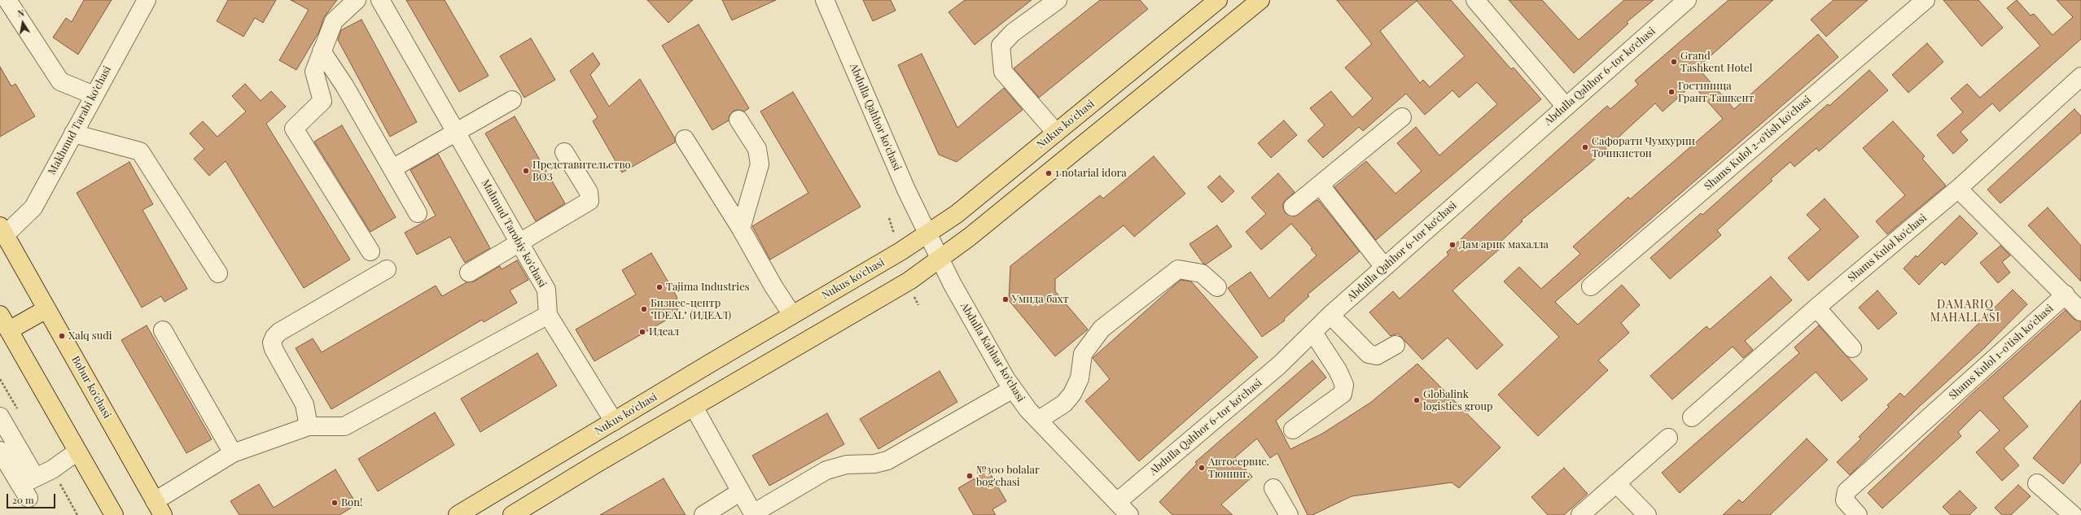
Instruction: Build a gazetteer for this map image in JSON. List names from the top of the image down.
{
  "streets": {
    "main road": ["Nukus ko'chasi", "Bobur ko'chasi"],
    "street": [
      "Abdulla Qahhor 6-tor koʻchasi",
      "Abdulla Qahhor ko'chasi",
      "Makhmud Tarabi ko'chasi",
      "Shams Kulol 2-o'tish ko'chasi",
      "Mahmud Tarobiy ko'chasi",
      "Shams Kulol ko'chasi",
      "Abdulla Kahhar ko'chasi",
      "Shams Kulol 1-o'tish ko'chasi"
    ]
  },
  "crossings": [
    ["Abdulla Qahhor 6-tor koʻchasi", "Abdulla Kahhar ko'chasi"],
    ["Abdulla Qahhor ko'chasi", "Nukus ko'chasi"],
    ["Abdulla Qahhor ko'chasi", "Abdulla Kahhar ko'chasi"],
    ["Makhmud Tarabi ko'chasi", "Bobur ko'chasi"],
    ["Nukus ko'chasi", "Mahmud Tarobiy ko'chasi"],
    ["Nukus ko'chasi", "Abdulla Kahhar ko'chasi"]
  ],
  "districts": ["DAMARIQ MAHALLASI"],
  "places": [
    "Grand Tashkent Hotel",
    "Гостиница Грант Ташкент",
    "Сафорати Чумхурии Точикистон",
    "Представительство ВОЗ",
    "1 notarial idora",
    "Дам арик махалла",
    "Tajima Industries",
    "Умида бахт",
    "Бизнес-центр \"IDEAL\" (ИДЕАЛ)",
    "Идеал",
    "Xalq sudi",
    "Globalink logistics group",
    "Автосервис. Тюнинг.",
    "№300 bolalar bog'chasi",
    "Bon!"
  ],
  "scale_bar": "20 m",
  "north": "top"
}
